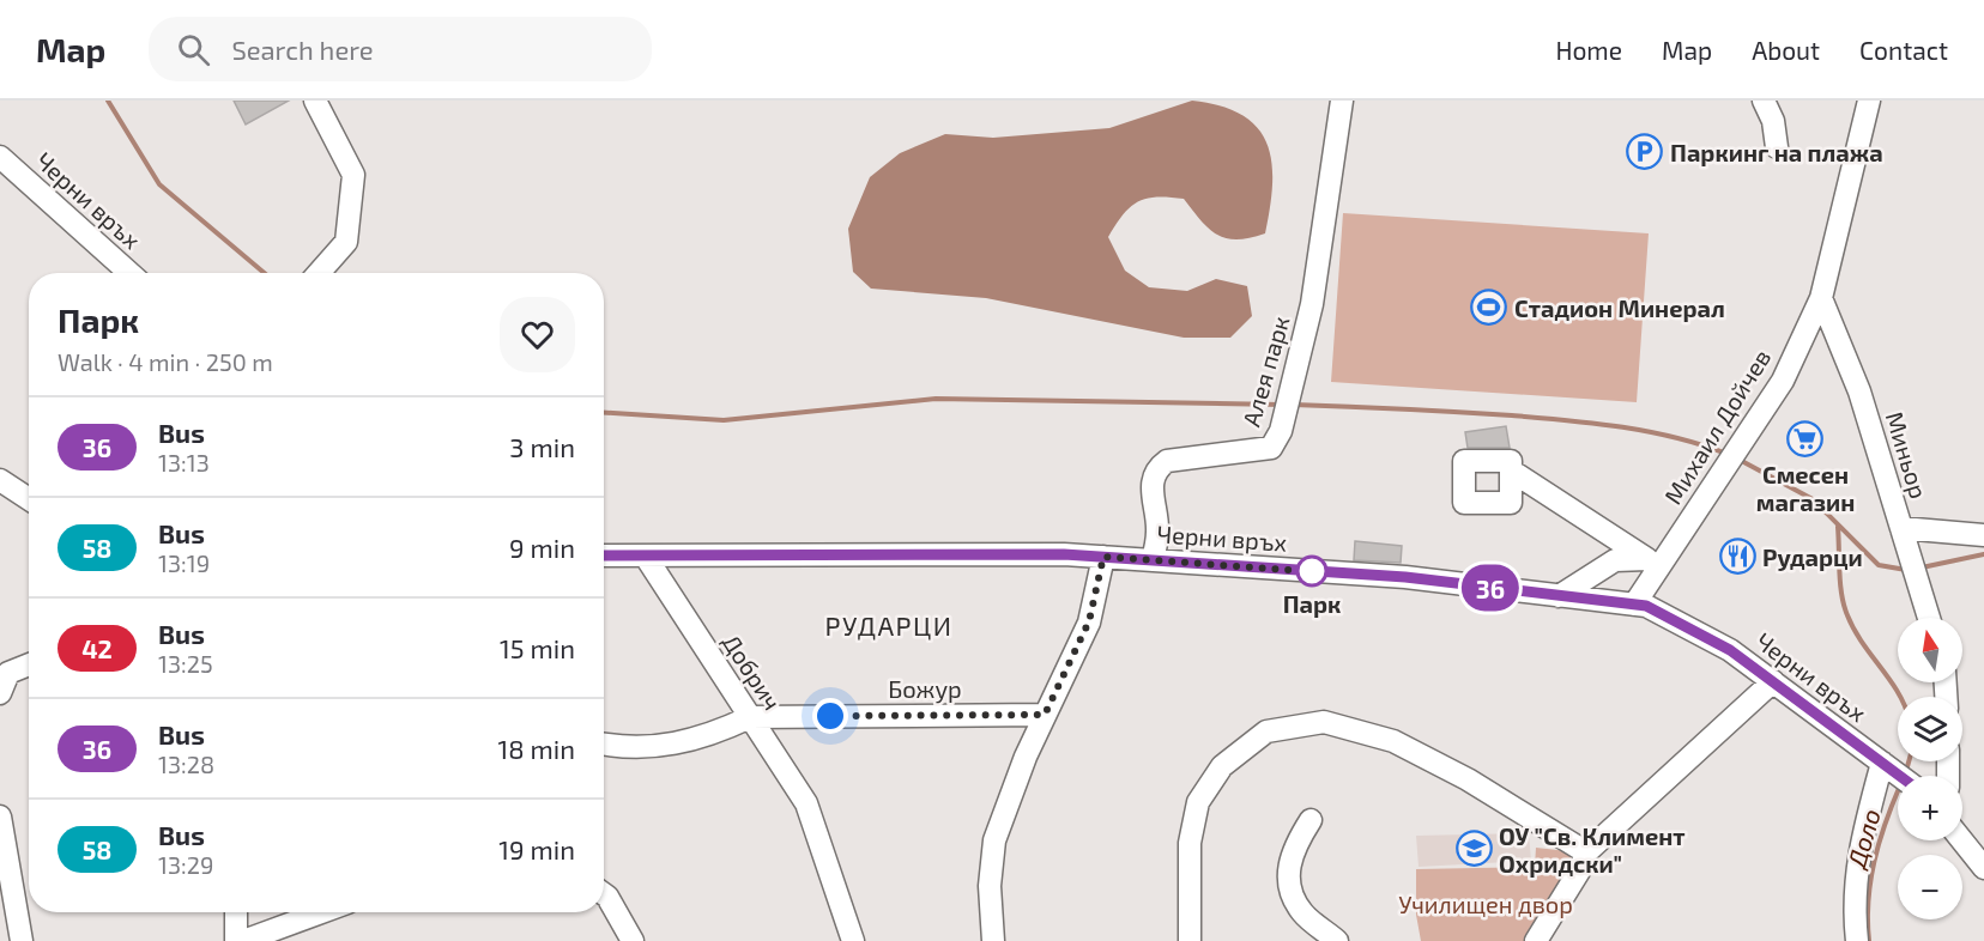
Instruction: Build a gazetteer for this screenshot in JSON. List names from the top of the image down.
{
  "streets": {
    "street": [
      "Черни връх",
      "Алея парк",
      "Михаил Дойчев",
      "Миньор",
      "Добрич",
      "Божур"
    ]
  },
  "crossings": [
    ["Черни връх", "Алея парк"],
    ["Черни връх", "Михаил Дойчев"],
    ["Черни връх", "Добрич"],
    ["Михаил Дойчев", "Миньор"],
    ["Добрич", "Божур"]
  ],
  "districts": ["РУДАРЦИ"],
  "water": ["Доло"],
  "parks": ["Училищен двор"],
  "places": {
    "parking": ["Паркинг на плажа"],
    "sports": ["Стадион Минерал"],
    "supermarket": ["Смесен магазин"],
    "restaurant": ["Рударци"],
    "other": ["Парк"],
    "school or university": ["ОУ \"Св. Климент Охридски\""]
  },
  "lines": ["bus line 36"],
  "north": "top",
  "page": {
    "header": "Map",
    "search": "Search here",
    "nav": [
      "Home",
      "Map",
      "About",
      "Contact"
    ],
    "on_map": "36",
    "heading": ["Парк", "Walk · 4 min · 250 m"],
    "list": [
      {
        "mark": "36",
        "name": "Bus",
        "note": "13:13",
        "value": "3 min"
      },
      {
        "mark": "58",
        "name": "Bus",
        "note": "13:19",
        "value": "9 min"
      },
      {
        "mark": "42",
        "name": "Bus",
        "note": "13:25",
        "value": "15 min"
      },
      {
        "mark": "36",
        "name": "Bus",
        "note": "13:28",
        "value": "18 min"
      },
      {
        "mark": "58",
        "name": "Bus",
        "note": "13:29",
        "value": "19 min"
      }
    ],
    "map_buttons": ["+", "−"]
  }
}
